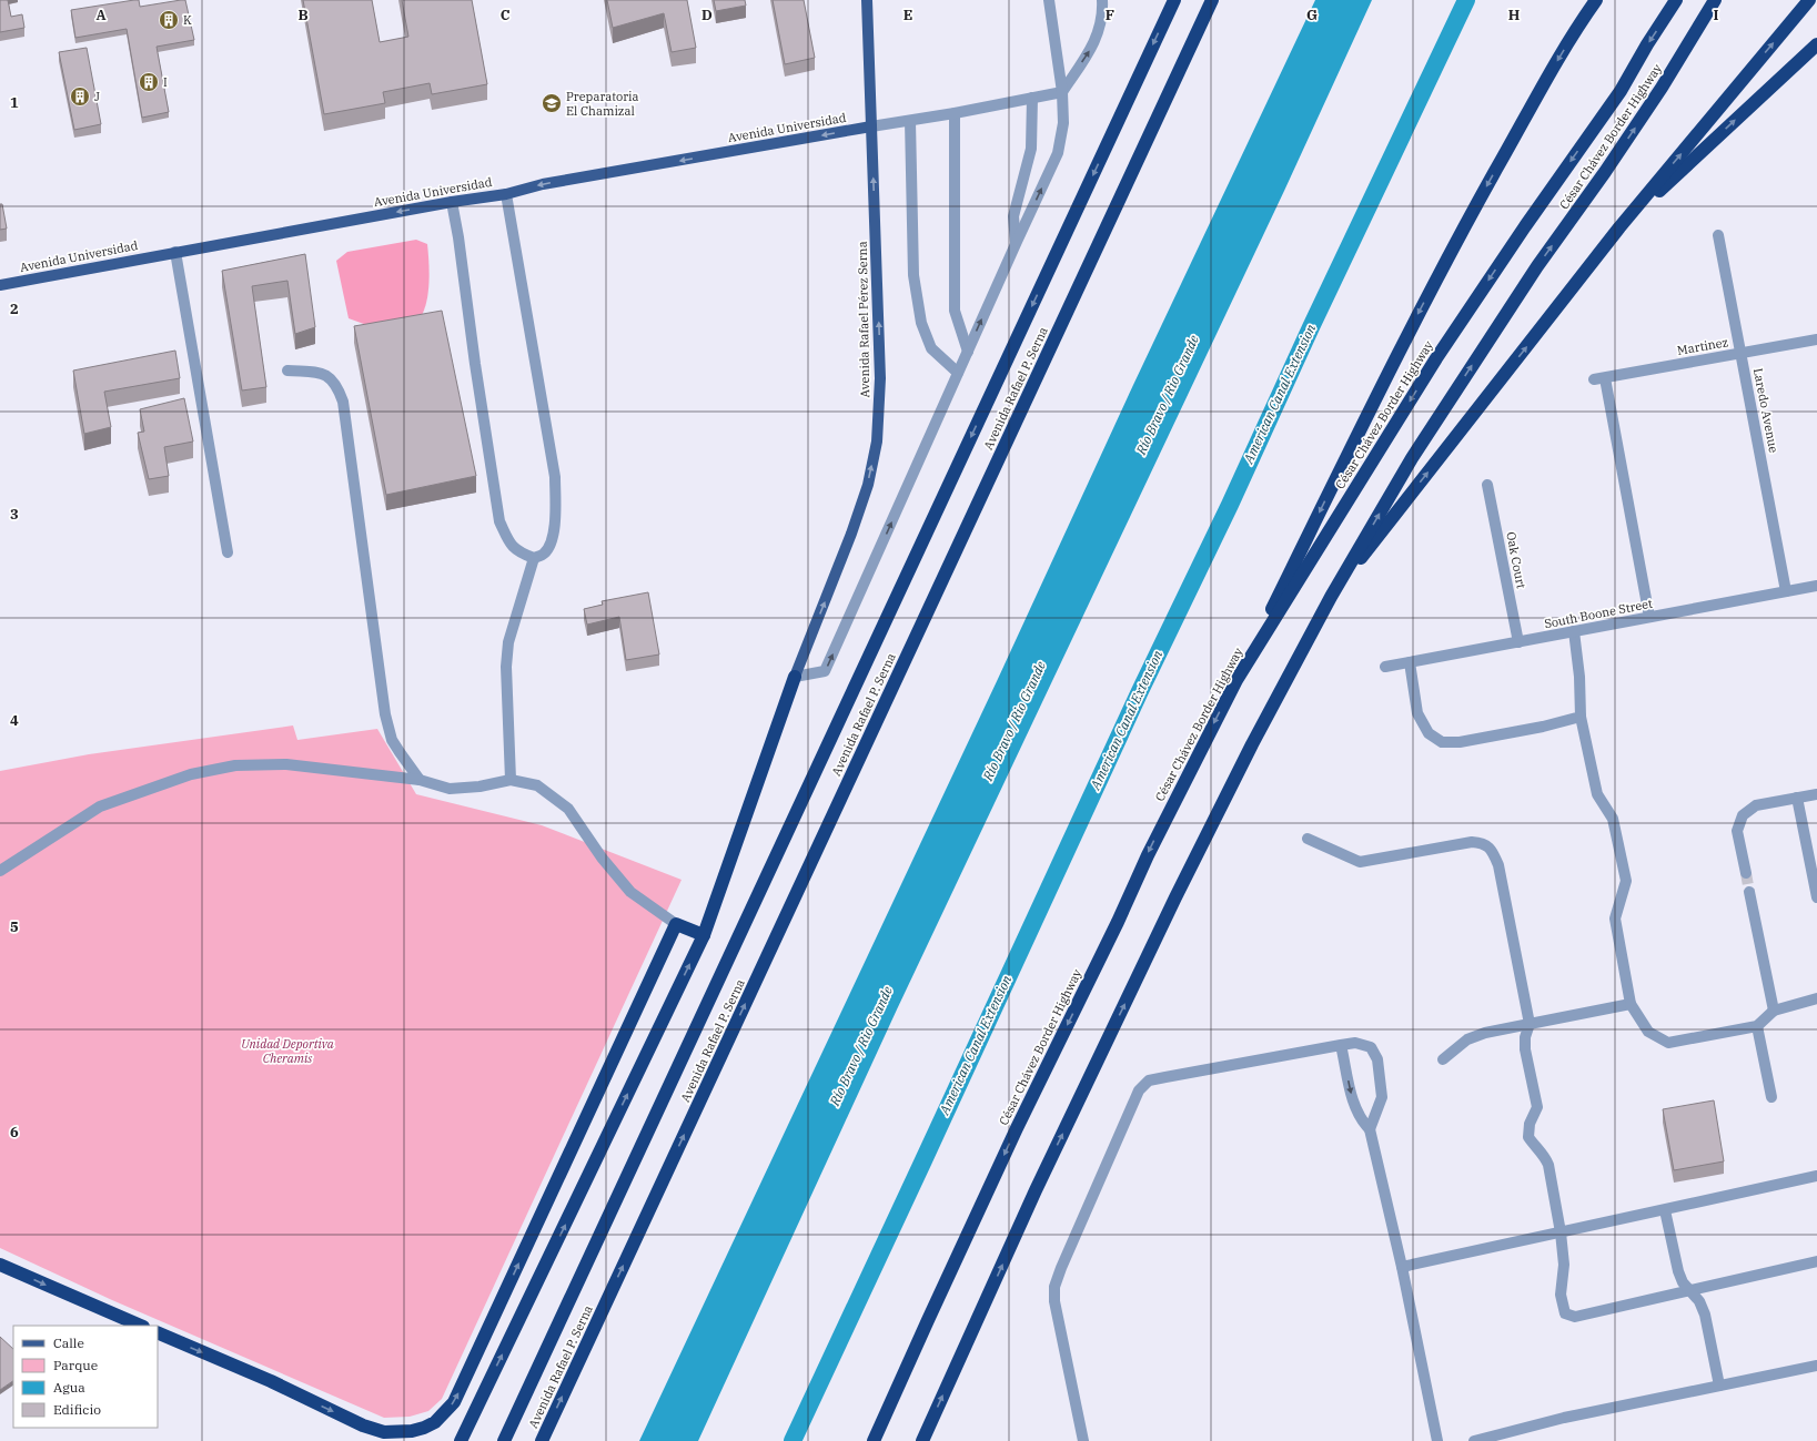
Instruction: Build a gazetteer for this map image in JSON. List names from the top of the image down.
{
  "streets": {
    "highway": ["César Chávez Border Highway", "Avenida Rafael P. Serna"],
    "main road": ["Avenida Universidad", "Avenida Rafael Pérez Serna"],
    "street": [
      "Martinez",
      "Laredo Avenue",
      "Oak Court",
      "South Boone Street"
    ]
  },
  "crossings": [
    ["Avenida Universidad", "Avenida Rafael Pérez Serna"],
    ["Martinez", "Laredo Avenue"],
    ["Martinez", "South Boone Street"],
    ["Laredo Avenue", "South Boone Street"],
    ["Oak Court", "South Boone Street"]
  ],
  "one_way": ["Avenida Universidad", "Avenida Rafael Pérez Serna"],
  "water": ["American Canal Extension", "Río Bravo / Rio Grande"],
  "parks": ["Unidad Deportiva Cheramis"],
  "places": {
    "building": ["K", "I", "J"],
    "school or university": ["Preparatoria El Chamizal"]
  },
  "legend": [
    "Calle",
    "Parque",
    "Agua",
    "Edificio"
  ],
  "grid": {
    "columns": [
      "A",
      "B",
      "C",
      "D",
      "E",
      "F",
      "G",
      "H",
      "I"
    ],
    "rows": [
      "1",
      "2",
      "3",
      "4",
      "5",
      "6"
    ]
  }
}
